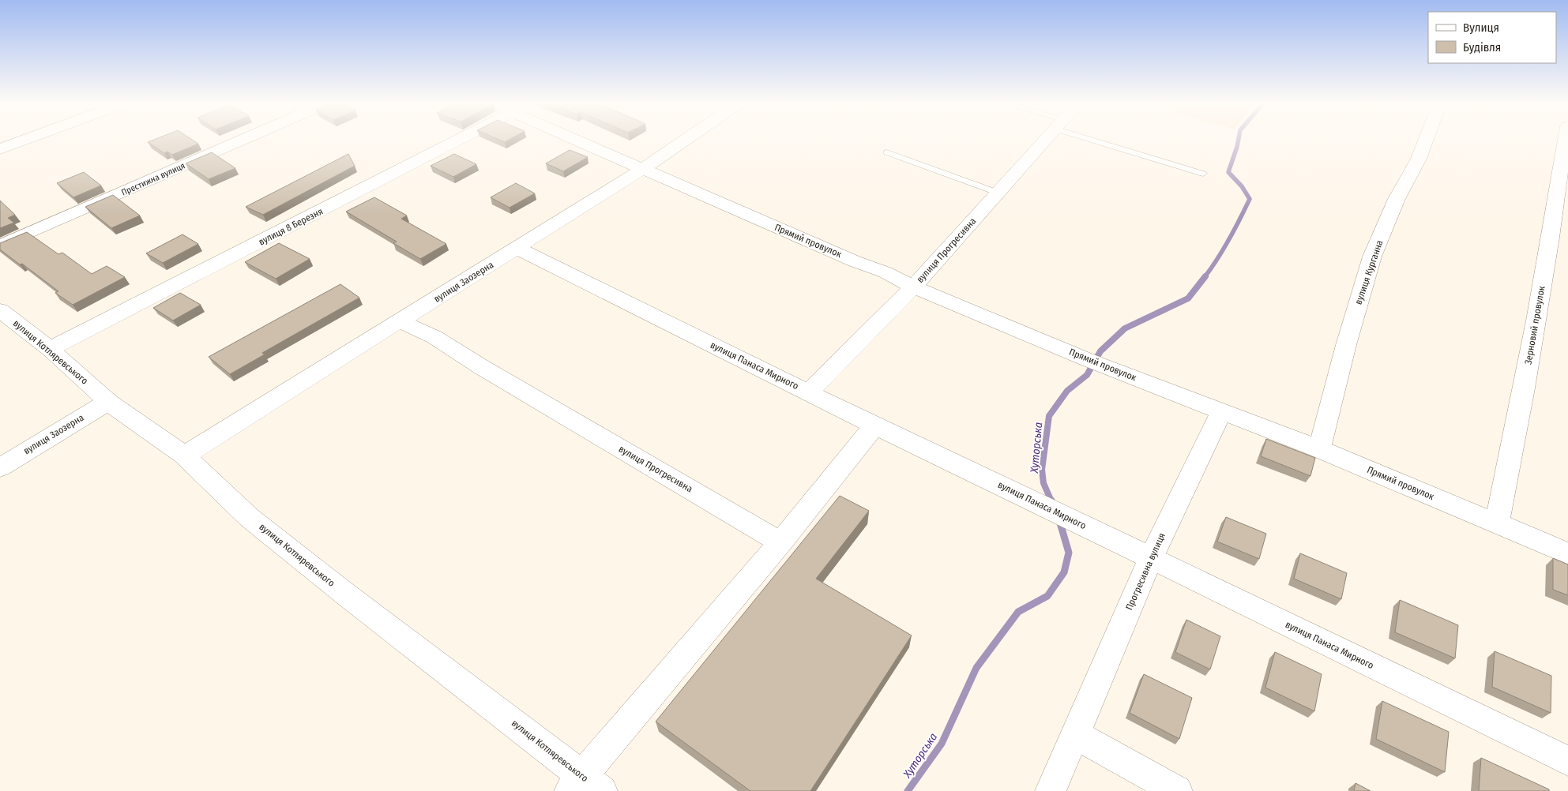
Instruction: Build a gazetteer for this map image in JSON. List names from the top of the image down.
{
  "streets": {
    "street": [
      "Престижна вулиця",
      "вулиця 8 Березня",
      "Прямий провулок",
      "вулиця Прогресивна",
      "вулиця Курганна",
      "вулиця Заозерна",
      "Зерновий провулок",
      "вулиця Котляревського",
      "вулиця Панаса Мирного",
      "Прогресивна вулиця"
    ]
  },
  "crossings": [
    ["вулиця 8 Березня", "вулиця Котляревського"],
    ["Прямий провулок", "вулиця Прогресивна"],
    ["Прямий провулок", "вулиця Курганна"],
    ["Прямий провулок", "вулиця Заозерна"],
    ["Прямий провулок", "Зерновий провулок"],
    ["Прямий провулок", "Прогресивна вулиця"],
    ["вулиця Прогресивна", "вулиця Заозерна"],
    ["вулиця Прогресивна", "вулиця Панаса Мирного"],
    ["вулиця Заозерна", "вулиця Котляревського"],
    ["вулиця Заозерна", "вулиця Панаса Мирного"],
    ["вулиця Панаса Мирного", "Прогресивна вулиця"]
  ],
  "water": ["Хуторська"],
  "legend": ["Вулиця", "Будівля"]
}
